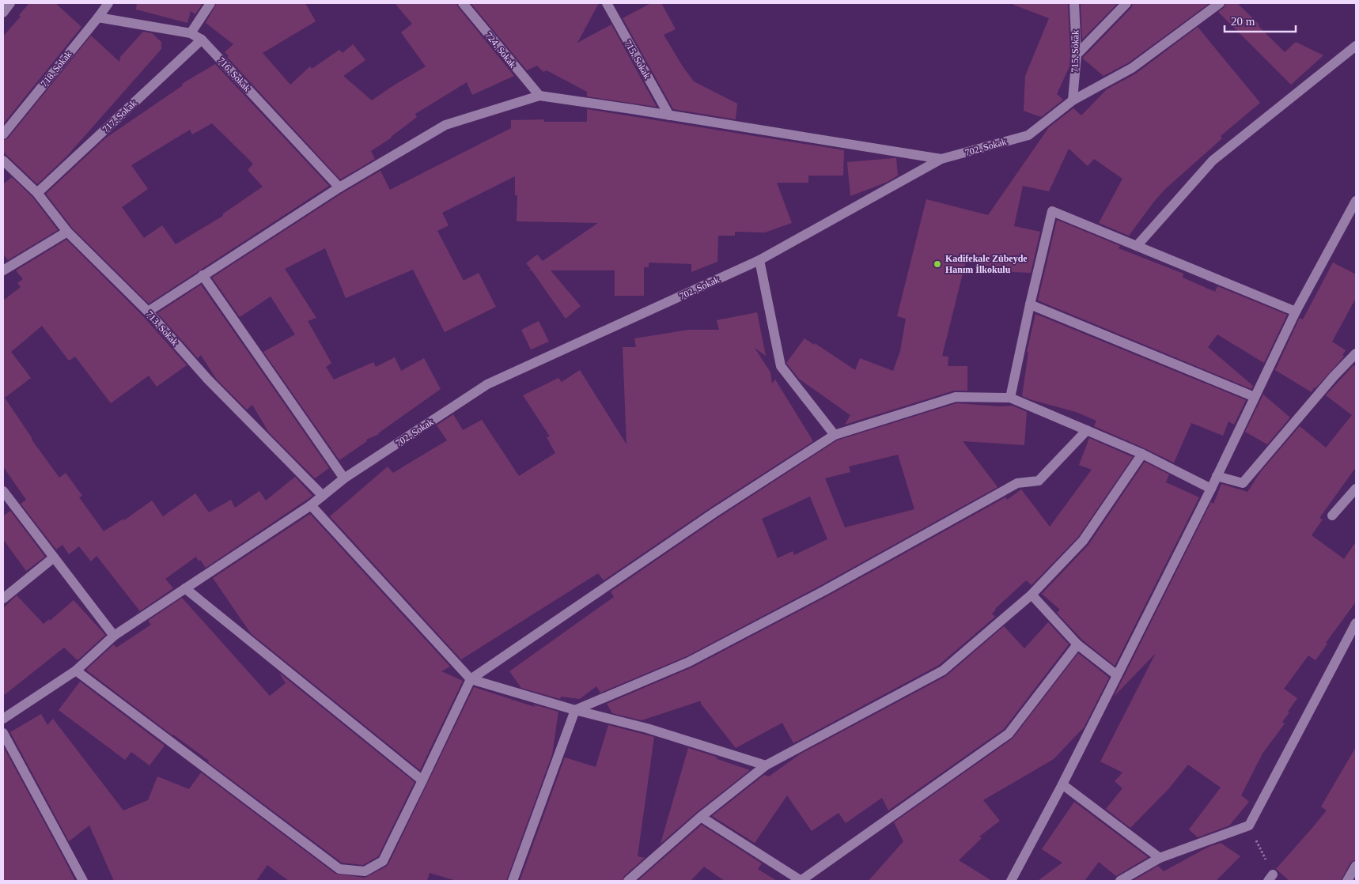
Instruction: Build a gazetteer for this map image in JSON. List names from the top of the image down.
{
  "streets": {
    "street": [
      "724. Sokak",
      "715. Sokak",
      "718. Sokak",
      "716. Sokak",
      "717. Sokak",
      "702. Sokak",
      "713. Sokak"
    ]
  },
  "crossings": [
    ["715. Sokak", "702. Sokak"],
    ["718. Sokak", "716. Sokak"],
    ["716. Sokak", "717. Sokak"],
    ["717. Sokak", "713. Sokak"],
    ["702. Sokak", "713. Sokak"]
  ],
  "places": ["Kadifekale Zübeyde Hanım İlkokulu"],
  "scale_bar": "20 m"
}
